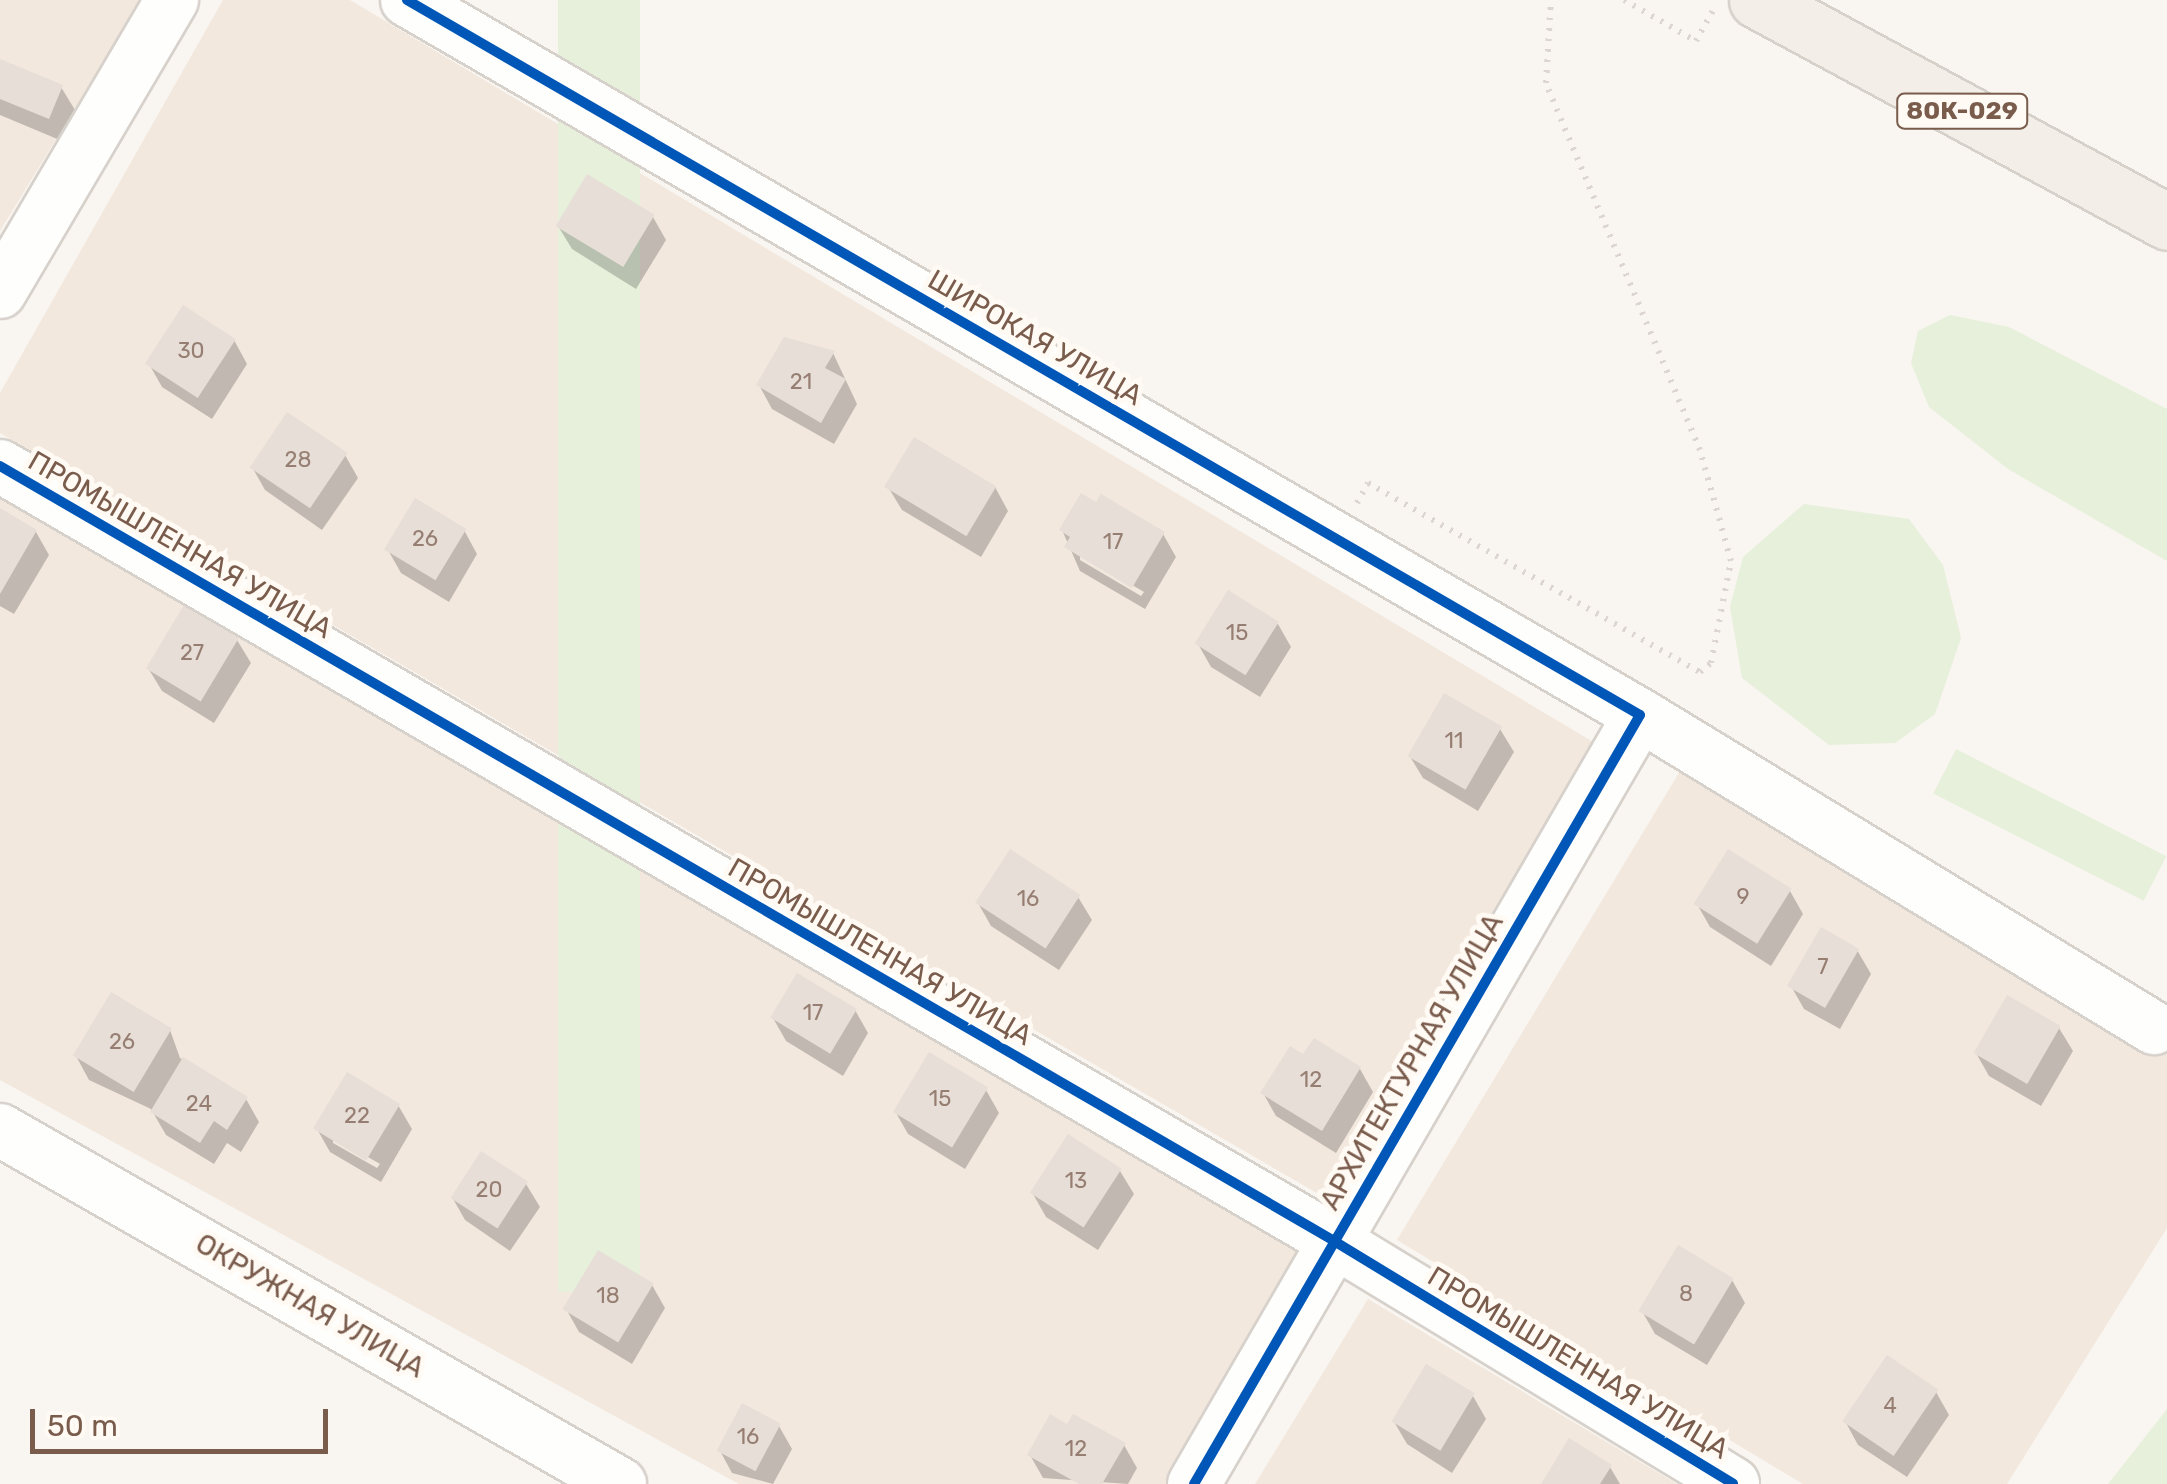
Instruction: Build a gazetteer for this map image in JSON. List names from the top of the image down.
{
  "streets": {
    "main road": ["80К-029"],
    "street": [
      "ШИРОКАЯ УЛИЦА",
      "ПРОМЫШЛЕННАЯ УЛИЦА",
      "АРХИТЕКТУРНАЯ УЛИЦА",
      "ОКРУЖНАЯ УЛИЦА"
    ]
  },
  "crossings": [
    ["ШИРОКАЯ УЛИЦА", "АРХИТЕКТУРНАЯ УЛИЦА"],
    ["ПРОМЫШЛЕННАЯ УЛИЦА", "АРХИТЕКТУРНАЯ УЛИЦА"]
  ],
  "house_numbers": [
    "30",
    "21",
    "28",
    "26",
    "17",
    "15",
    "27",
    "11",
    "9",
    "16",
    "7",
    "17",
    "26",
    "12",
    "15",
    "24",
    "22",
    "13",
    "20",
    "8",
    "18",
    "4",
    "16",
    "12"
  ],
  "scale_bar": "50 m"
}
